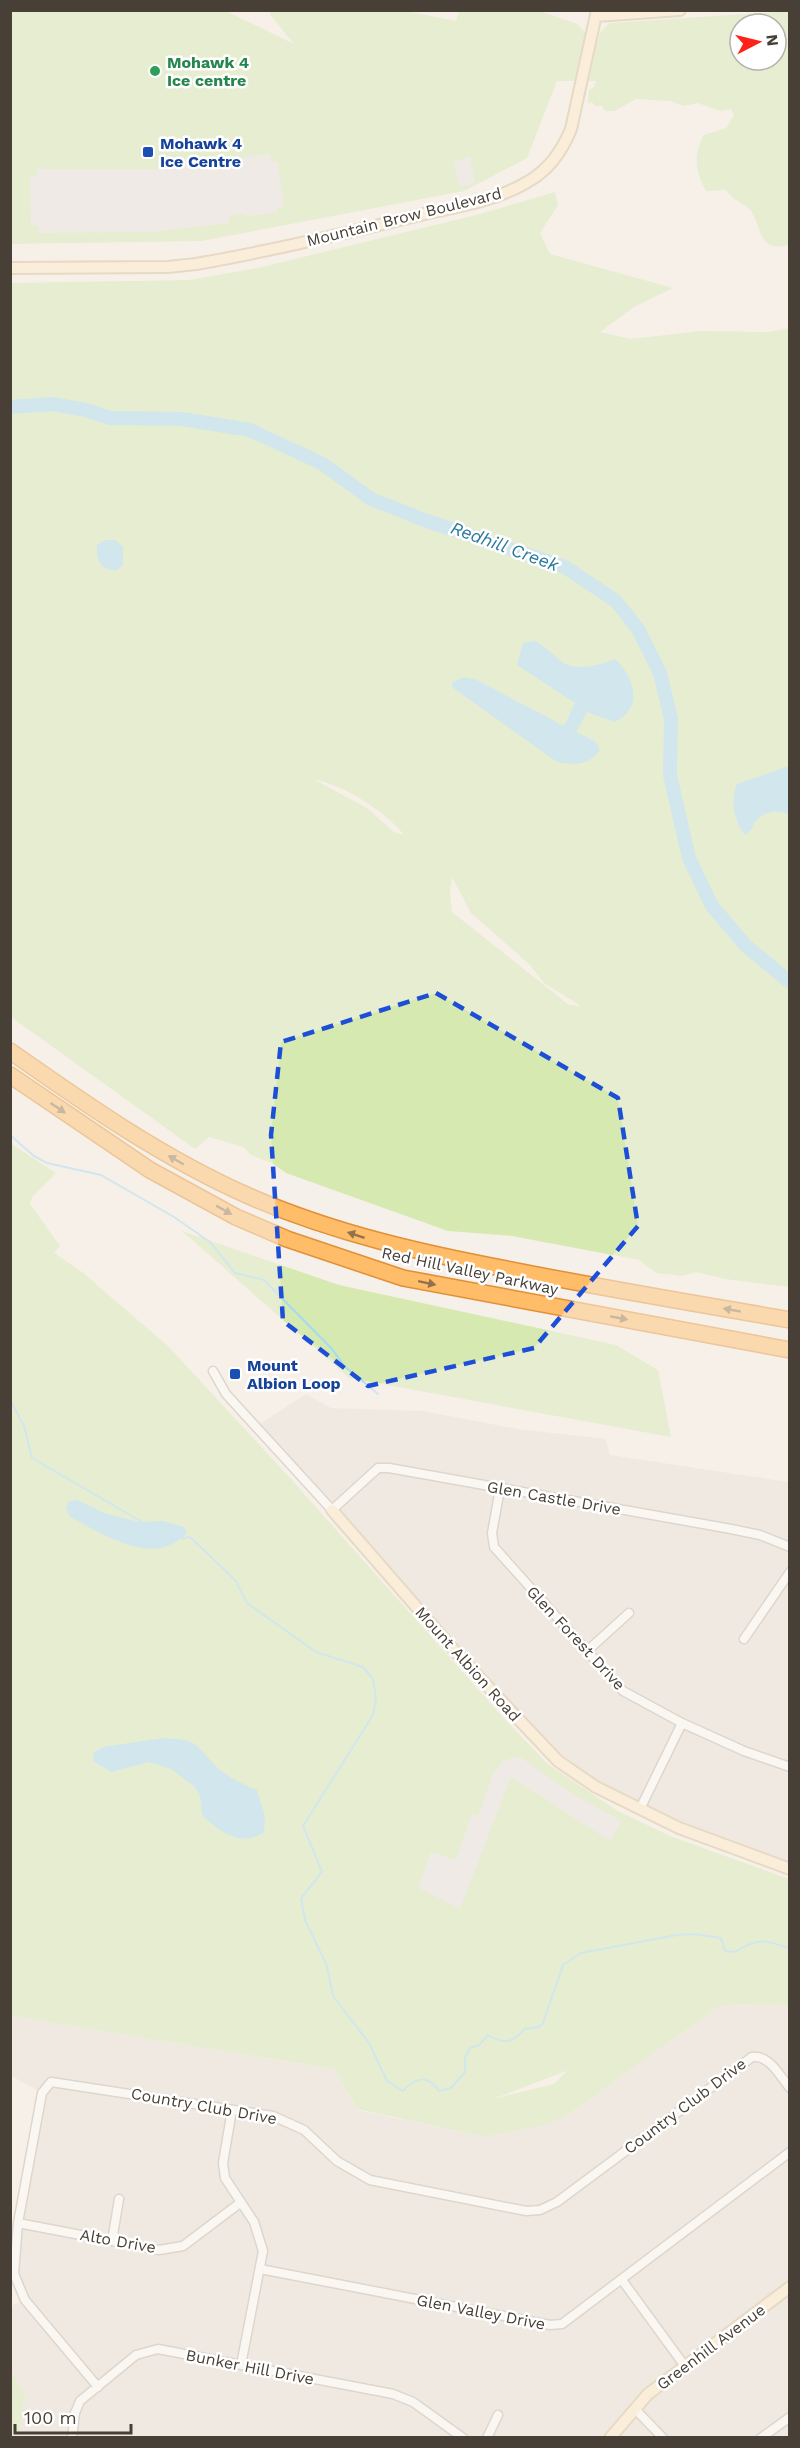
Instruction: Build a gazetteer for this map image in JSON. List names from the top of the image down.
{
  "streets": {
    "highway": ["Red Hill Valley Parkway"],
    "street": [
      "Mountain Brow Boulevard",
      "Glen Castle Drive",
      "Glen Forest Drive",
      "Mount Albion Road",
      "Country Club Drive",
      "Alto Drive",
      "Glen Valley Drive",
      "Greenhill Avenue",
      "Bunker Hill Drive"
    ]
  },
  "crossings": [
    ["Glen Castle Drive", "Glen Forest Drive"],
    ["Glen Castle Drive", "Mount Albion Road"],
    ["Country Club Drive", "Alto Drive"],
    ["Country Club Drive", "Bunker Hill Drive"]
  ],
  "water": ["Redhill Creek"],
  "places": {
    "other": ["Mohawk 4 Ice centre"],
    "transit": ["Mohawk 4 Ice Centre", "Mount Albion Loop"]
  },
  "scale_bar": "100 m",
  "north": "right"
}
